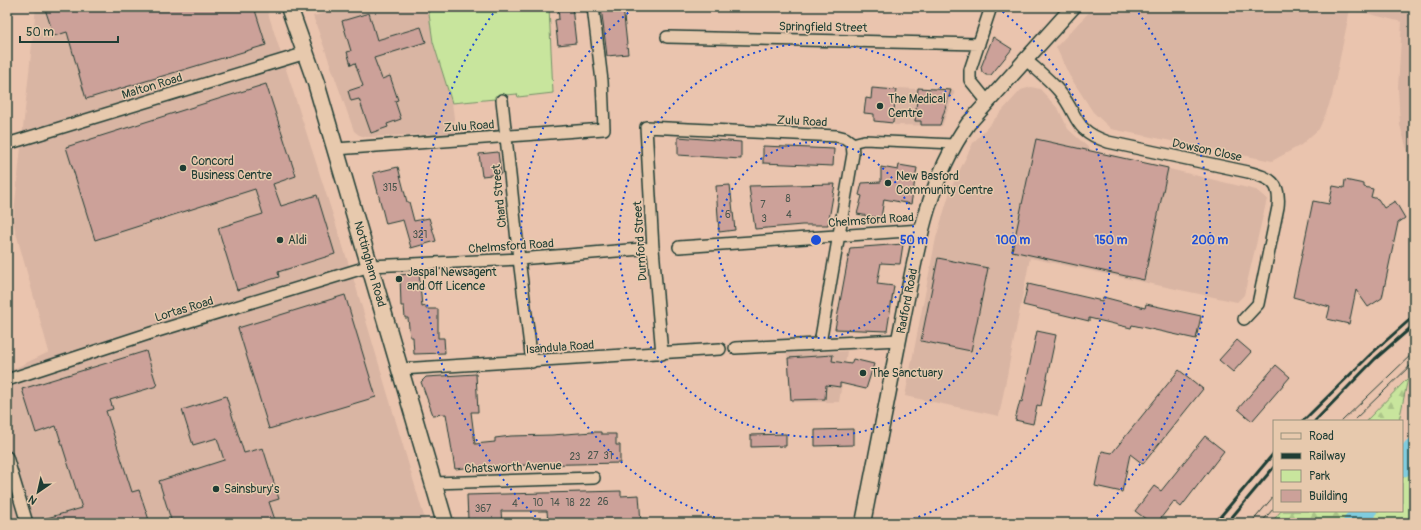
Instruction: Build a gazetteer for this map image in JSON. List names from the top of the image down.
{
  "streets": {
    "main road": ["Nottingham Road"],
    "street": [
      "Springfield Street",
      "Malton Road",
      "Zulu Road",
      "Dowson Close",
      "Chard Street",
      "Chelmsford Road",
      "Durnford Street",
      "Radford Road",
      "Lortas Road",
      "Isandula Road",
      "Chatsworth Avenue"
    ]
  },
  "crossings": [
    ["Malton Road", "Nottingham Road"],
    ["Zulu Road", "Chard Street"],
    ["Zulu Road", "Durnford Street"],
    ["Zulu Road", "Nottingham Road"],
    ["Zulu Road", "Radford Road"],
    ["Dowson Close", "Radford Road"],
    ["Chard Street", "Chelmsford Road"],
    ["Chard Street", "Isandula Road"],
    ["Chelmsford Road", "Durnford Street"],
    ["Chelmsford Road", "Nottingham Road"],
    ["Chelmsford Road", "Radford Road"],
    ["Chelmsford Road", "Lortas Road"],
    ["Durnford Street", "Isandula Road"],
    ["Nottingham Road", "Lortas Road"],
    ["Nottingham Road", "Isandula Road"],
    ["Nottingham Road", "Chatsworth Avenue"]
  ],
  "places": [
    "The Medical Centre",
    "Concord Business Centre",
    "New Basford Community Centre",
    "Aldi",
    "Jaspal Newsagent and Off Licence",
    "The Sanctuary",
    "Sainsbury's"
  ],
  "house_numbers": [
    "315",
    "8",
    "7",
    "6",
    "4",
    "3",
    "321",
    "27",
    "31",
    "23",
    "26",
    "10",
    "14",
    "18",
    "22",
    "4",
    "367"
  ],
  "legend": [
    "Road",
    "Railway",
    "Park",
    "Building"
  ],
  "scale_bar": "50 m",
  "north": "bottom left",
  "rings": [
    "50 m",
    "100 m",
    "150 m",
    "200 m"
  ]
}
